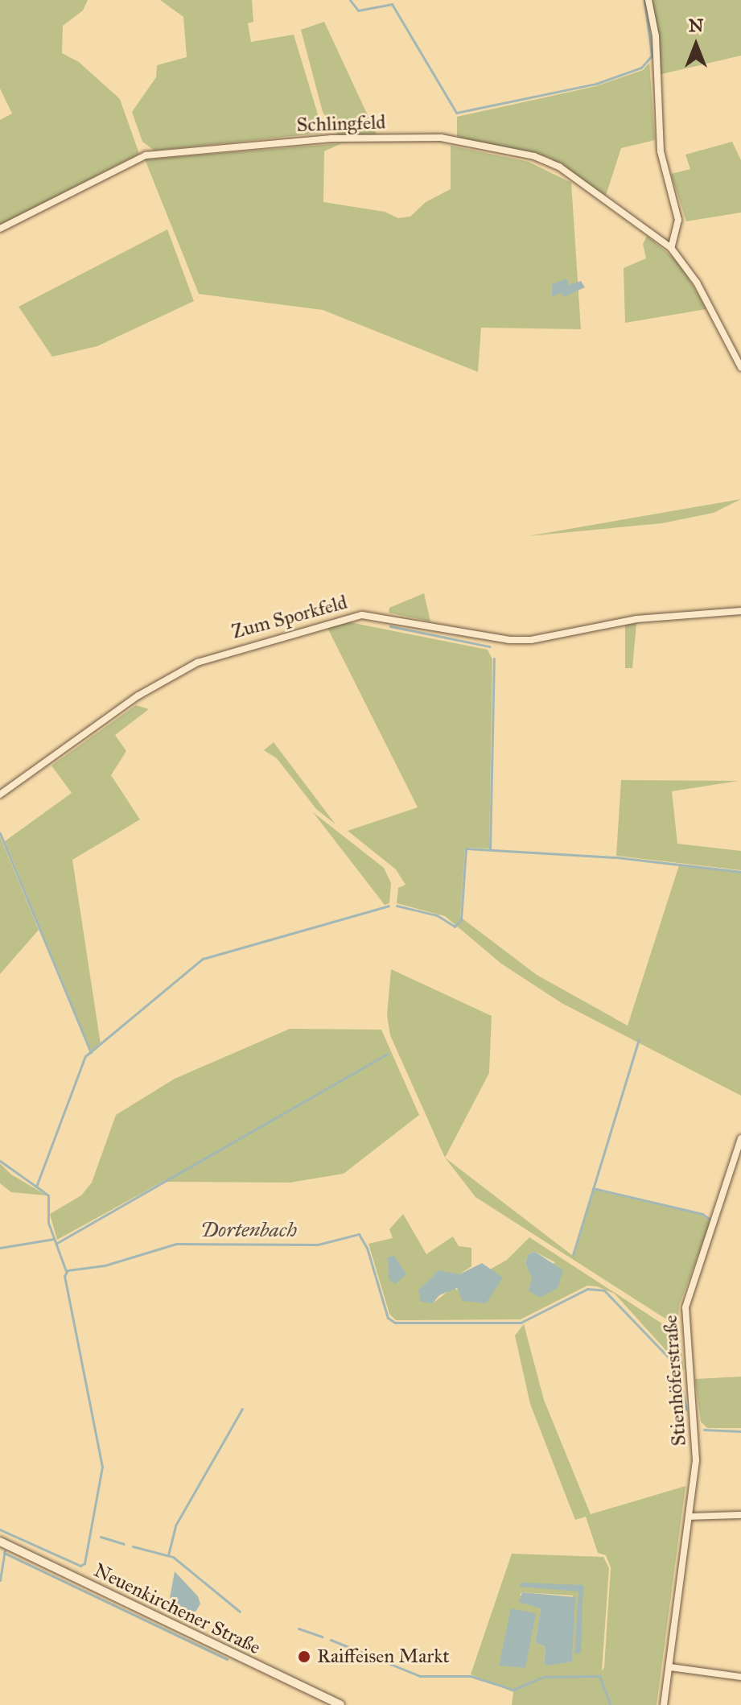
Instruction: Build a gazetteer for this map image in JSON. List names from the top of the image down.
{
  "streets": {
    "street": [
      "Schlingfeld",
      "Zum Sporkfeld",
      "Stienhöferstraße",
      "Neuenkirchener Straße"
    ]
  },
  "water": ["Dortenbach"],
  "places": ["Raiffeisen Markt"],
  "north": "top"
}
